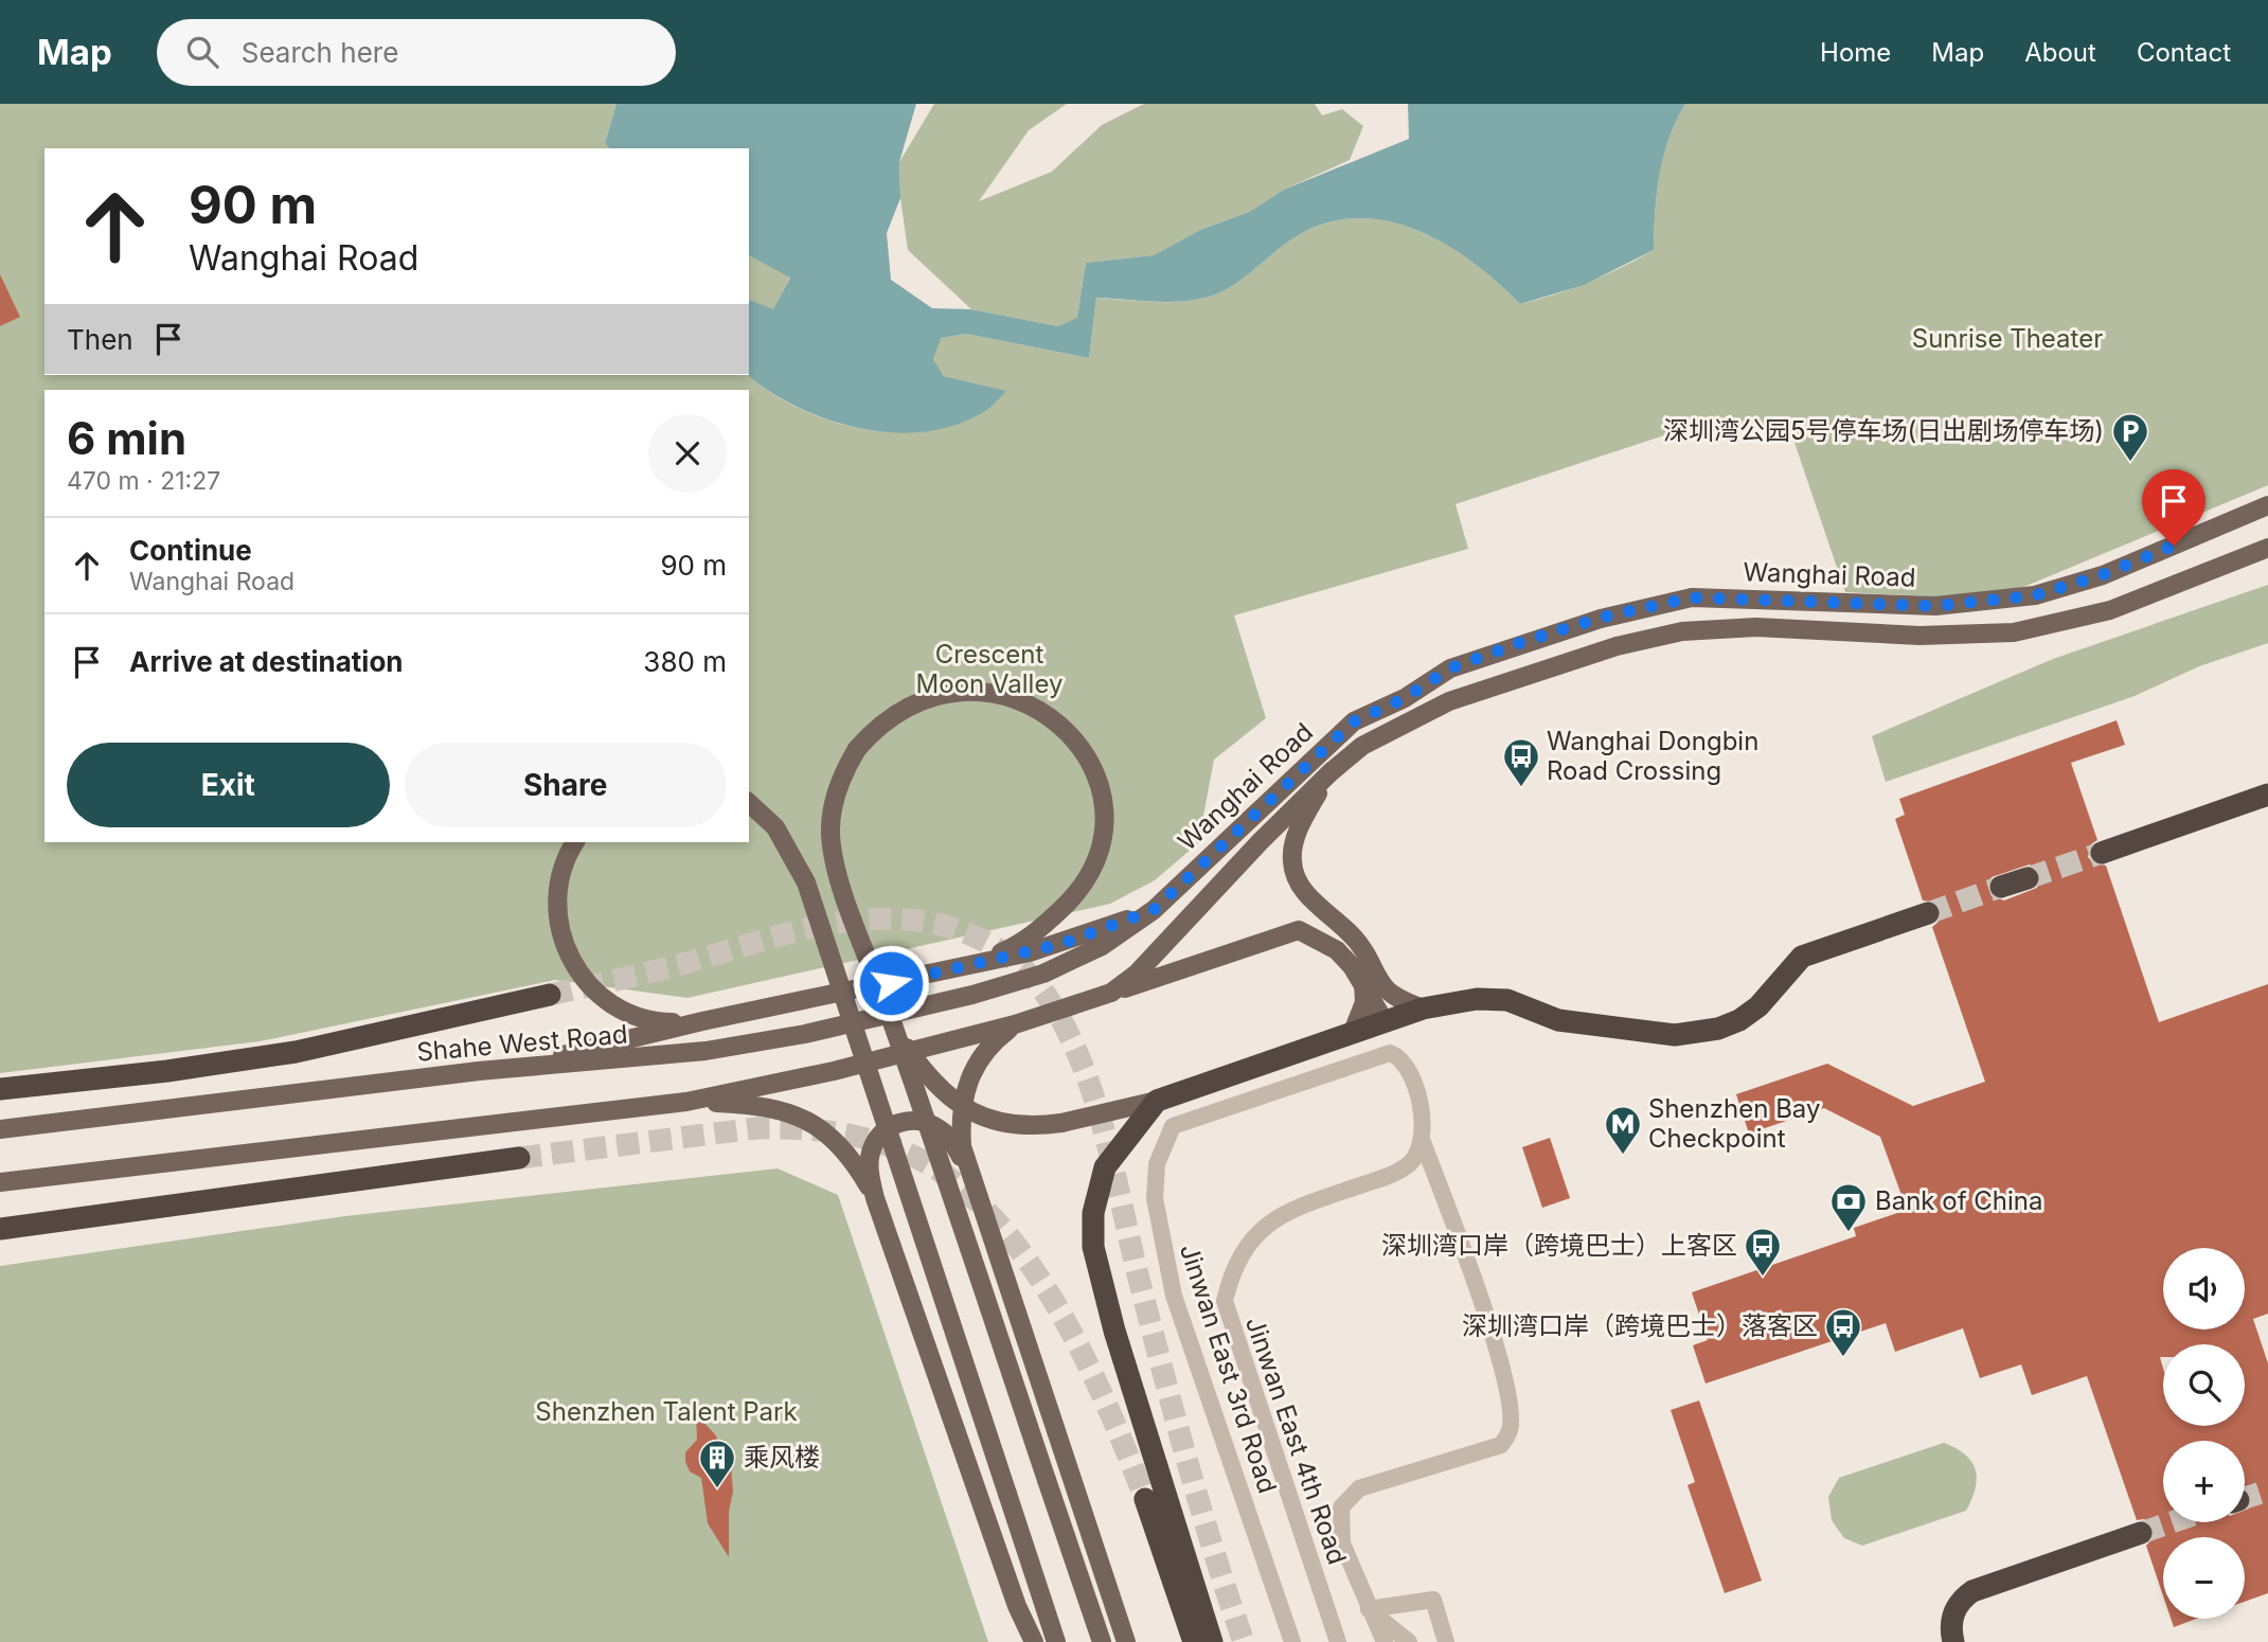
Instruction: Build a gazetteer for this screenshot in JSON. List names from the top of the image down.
{
  "streets": {
    "main road": ["Wanghai Road", "Shahe West Road"],
    "street": ["Jinwan East 3rd Road", "Jinwan East 4th Road"]
  },
  "crossings": [
    ["Wanghai Road", "Shahe West Road"],
    ["Jinwan East 3rd Road", "Jinwan East 4th Road"]
  ],
  "parks": ["Sunrise Theater", "Crescent Moon Valley", "Shenzhen Talent Park"],
  "places": {
    "parking": ["深圳湾公园5号停车场(日出剧场停车场)"],
    "bus stop": ["Wanghai Dongbin Road Crossing", "深圳湾口岸（跨境巴士）上客区", "深圳湾口岸（跨境巴士）落客区"],
    "metro station": ["Shenzhen Bay Checkpoint"],
    "bank": ["Bank of China"],
    "building": ["乘风楼"]
  },
  "page": {
    "header": "Map",
    "search": "Search here",
    "nav": [
      "Home",
      "Map",
      "About",
      "Contact"
    ],
    "turn": ["90 m", "Wanghai Road"],
    "then": "Then",
    "heading": ["6 min", "470 m · 21:27"],
    "list": [
      {
        "name": "Continue",
        "note": "Wanghai Road",
        "value": "90 m"
      },
      {
        "name": "Arrive at destination",
        "value": "380 m"
      }
    ],
    "buttons": ["Exit", "Share"],
    "map_buttons": ["+", "−"]
  }
}
